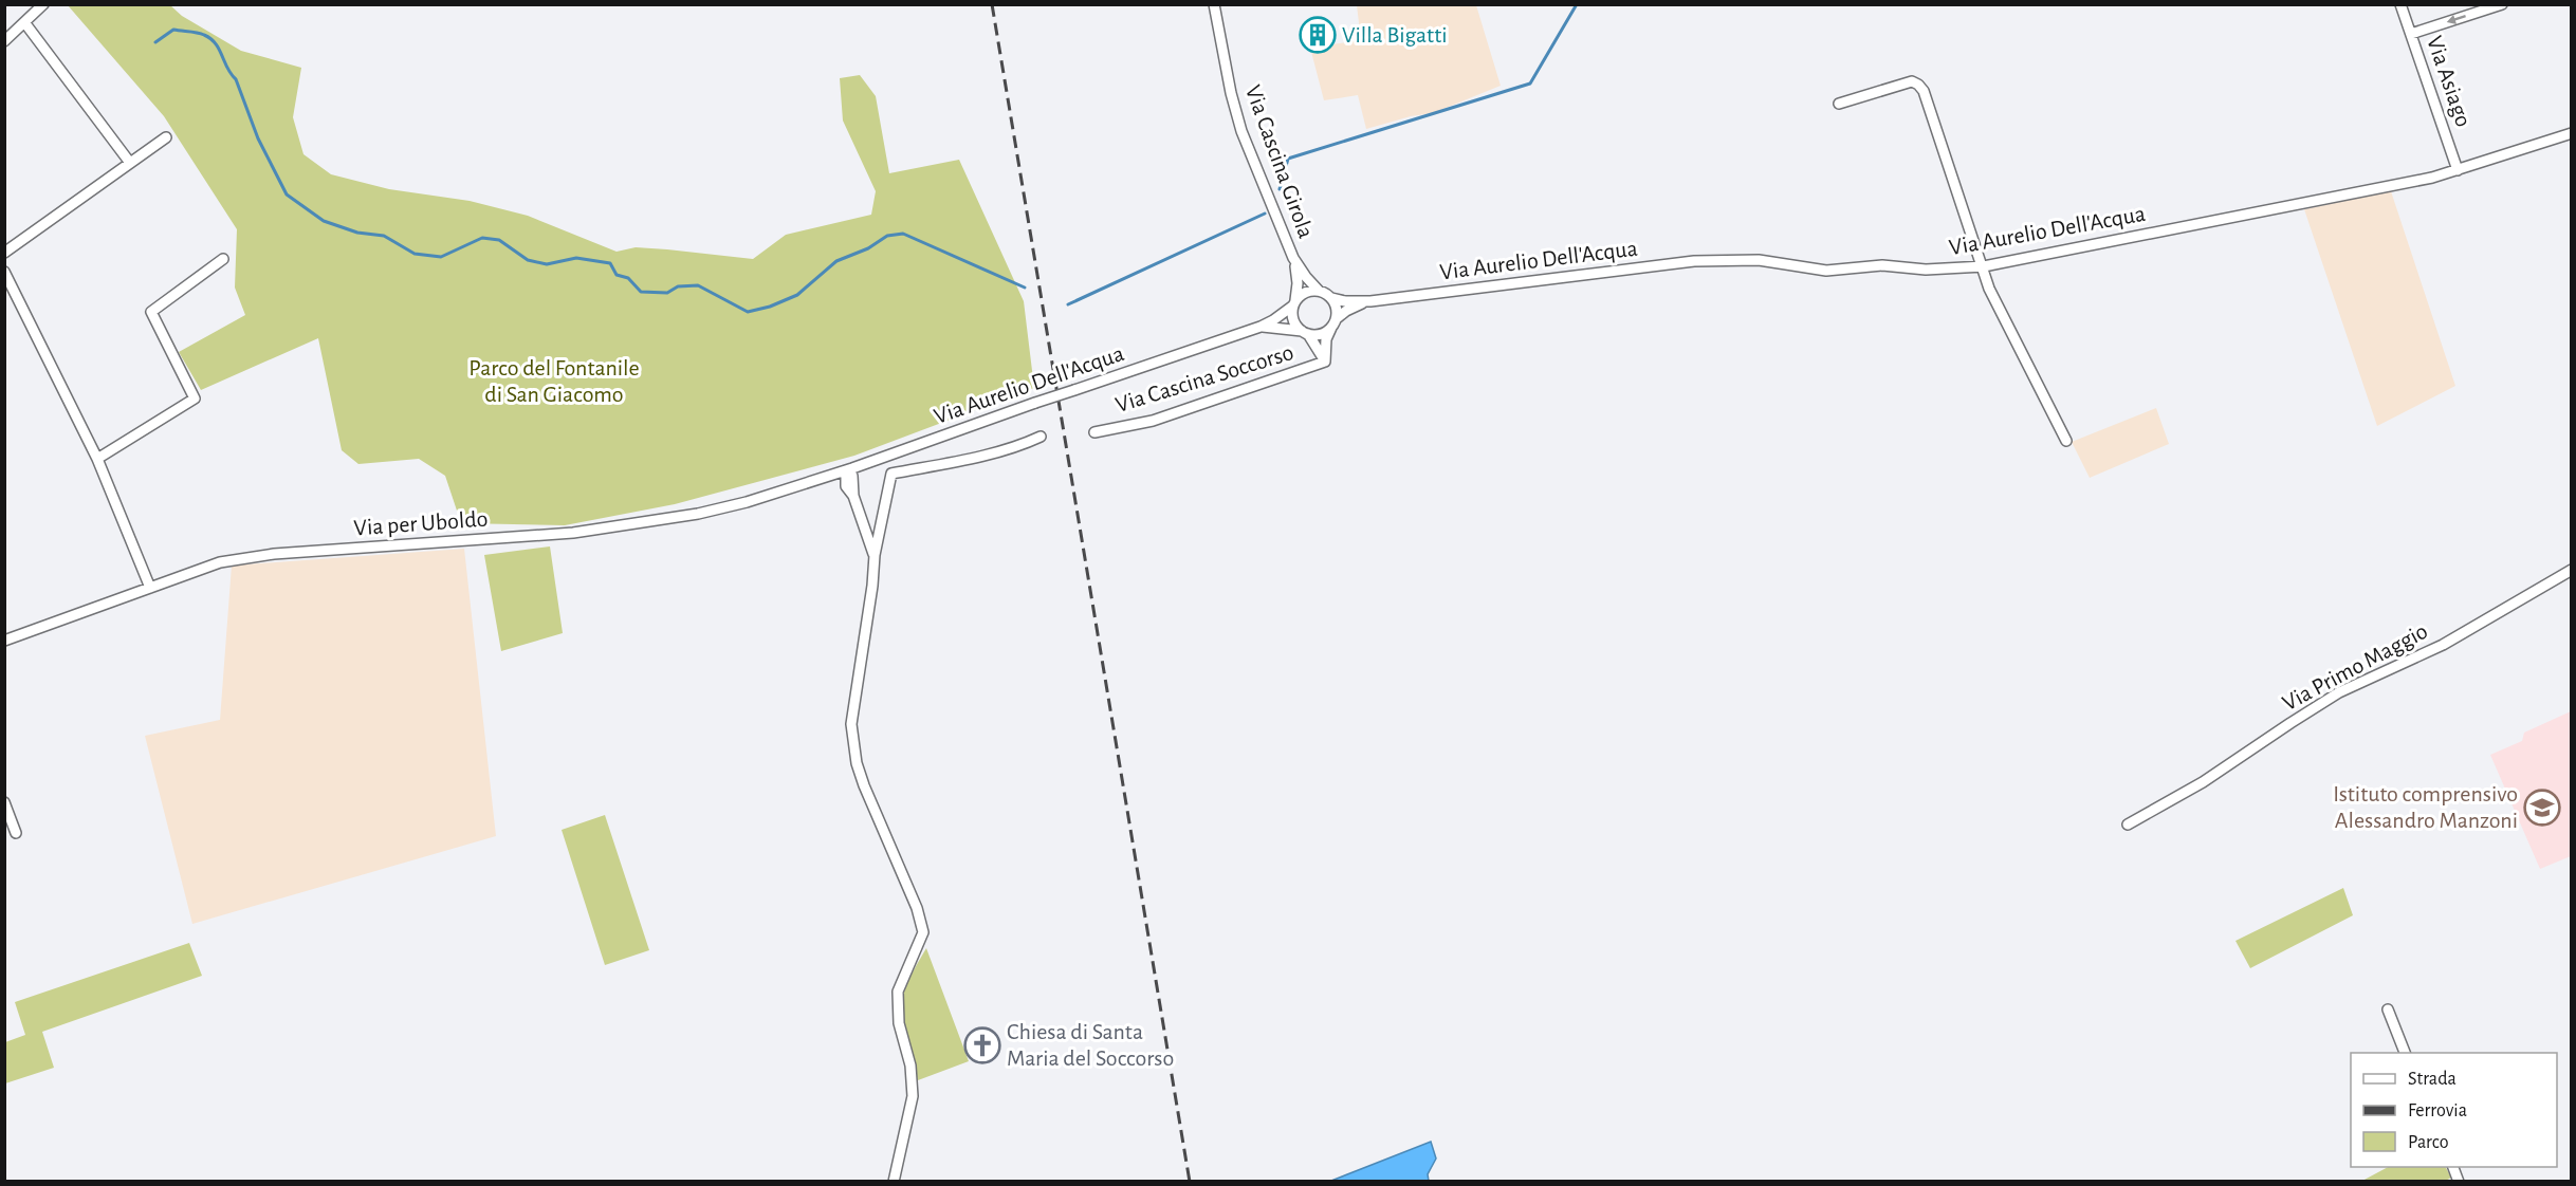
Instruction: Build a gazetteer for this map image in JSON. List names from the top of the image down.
{
  "streets": {
    "street": [
      "Via Asiago",
      "Via Cascina Girola",
      "Via Aurelio Dell'Acqua",
      "Via Cascina Soccorso",
      "Via per Uboldo",
      "Via Primo Maggio"
    ]
  },
  "crossings": [
    ["Via Asiago", "Via Aurelio Dell'Acqua"],
    ["Via Cascina Girola", "Via Aurelio Dell'Acqua"],
    ["Via Cascina Girola", "Via Cascina Soccorso"],
    ["Via Aurelio Dell'Acqua", "Via Cascina Soccorso"],
    ["Via Aurelio Dell'Acqua", "Via per Uboldo"]
  ],
  "parks": ["Parco del Fontanile di San Giacomo"],
  "places": {
    "building": ["Villa Bigatti"],
    "school or university": ["Istituto comprensivo Alessandro Manzoni"],
    "church": ["Chiesa di Santa Maria del Soccorso"]
  },
  "legend": ["Strada", "Ferrovia", "Parco"]
}
